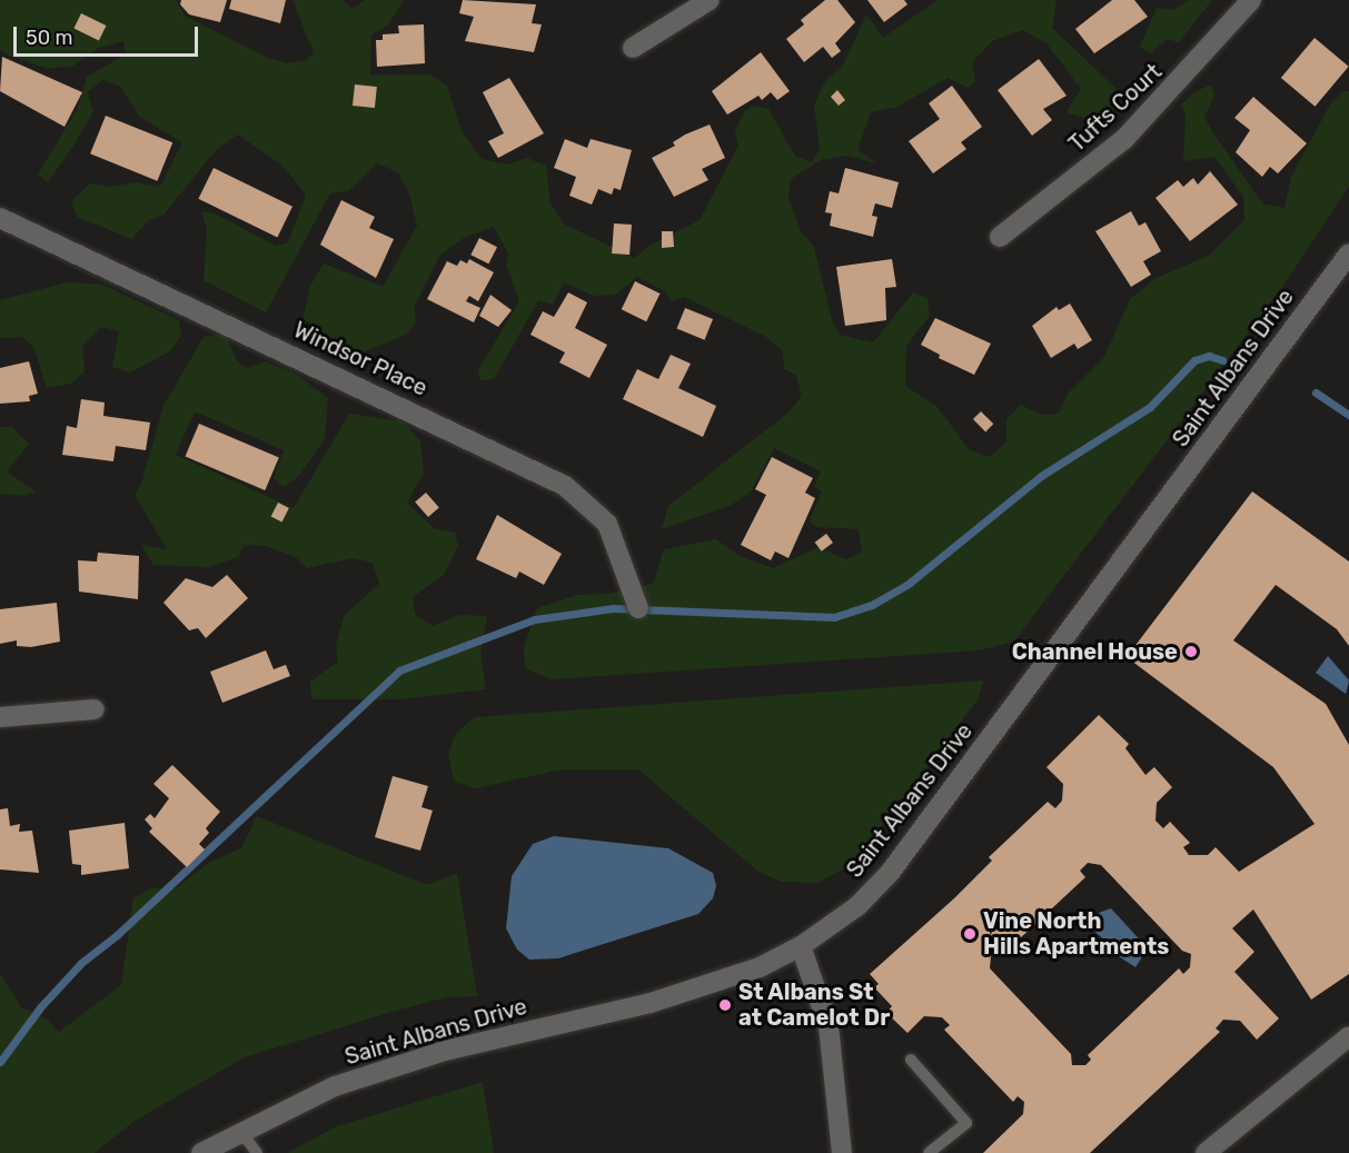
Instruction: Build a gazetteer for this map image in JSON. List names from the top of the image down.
{
  "streets": {
    "street": ["Tufts Court", "Windsor Place", "Saint Albans Drive"]
  },
  "places": ["Channel House", "Vine North Hills Apartments", "St Albans St at Camelot Dr"],
  "scale_bar": "50 m"
}
